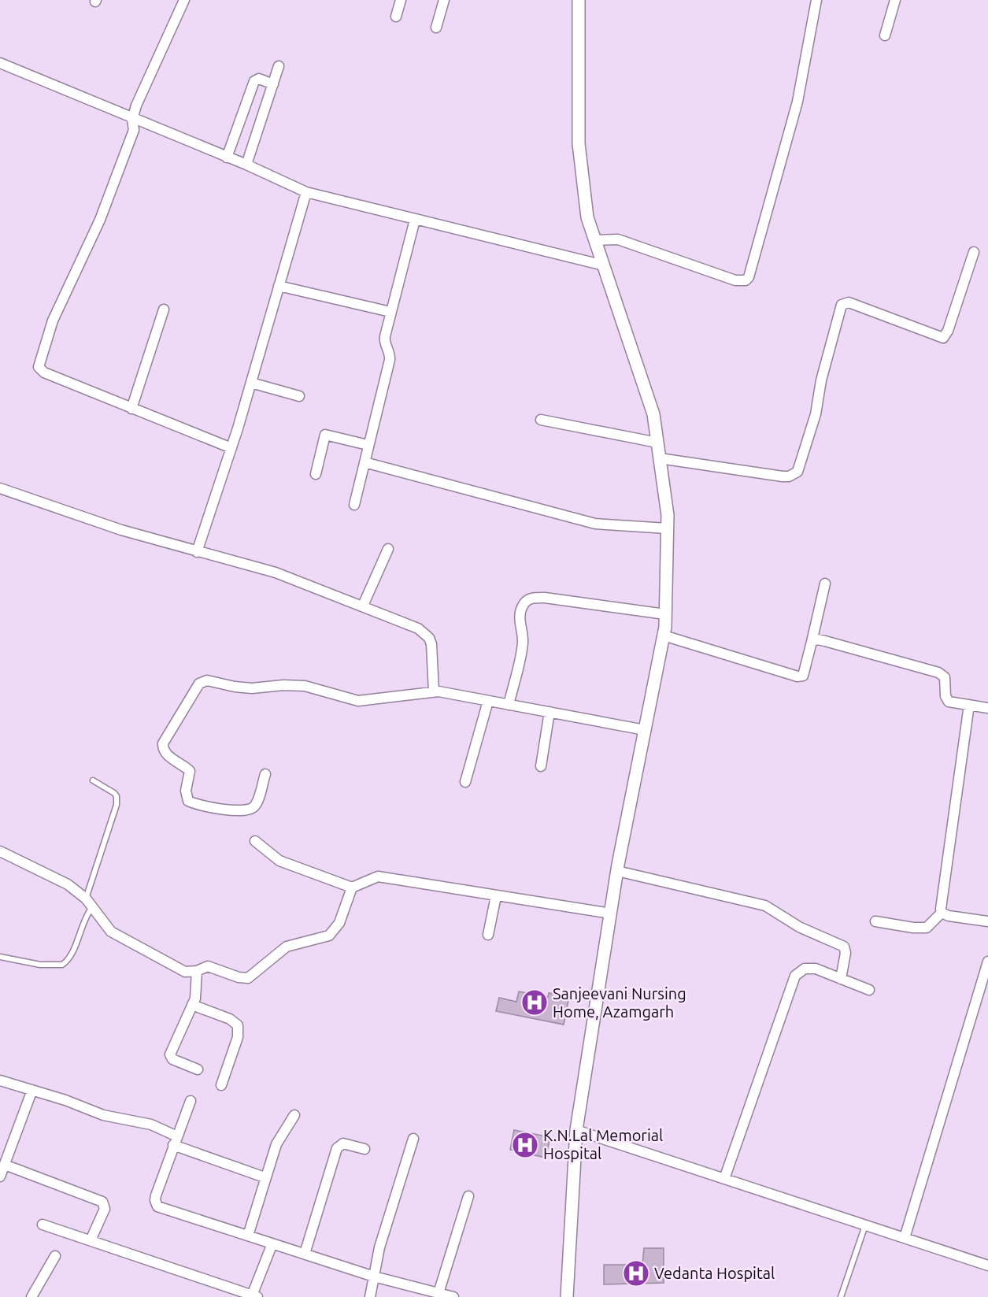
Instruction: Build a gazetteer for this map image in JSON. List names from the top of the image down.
{
  "places": {
    "hospital": ["Sanjeevani Nursing Home, Azamgarh", "K.N.Lal Memorial Hospital", "Vedanta Hospital"]
  }
}
